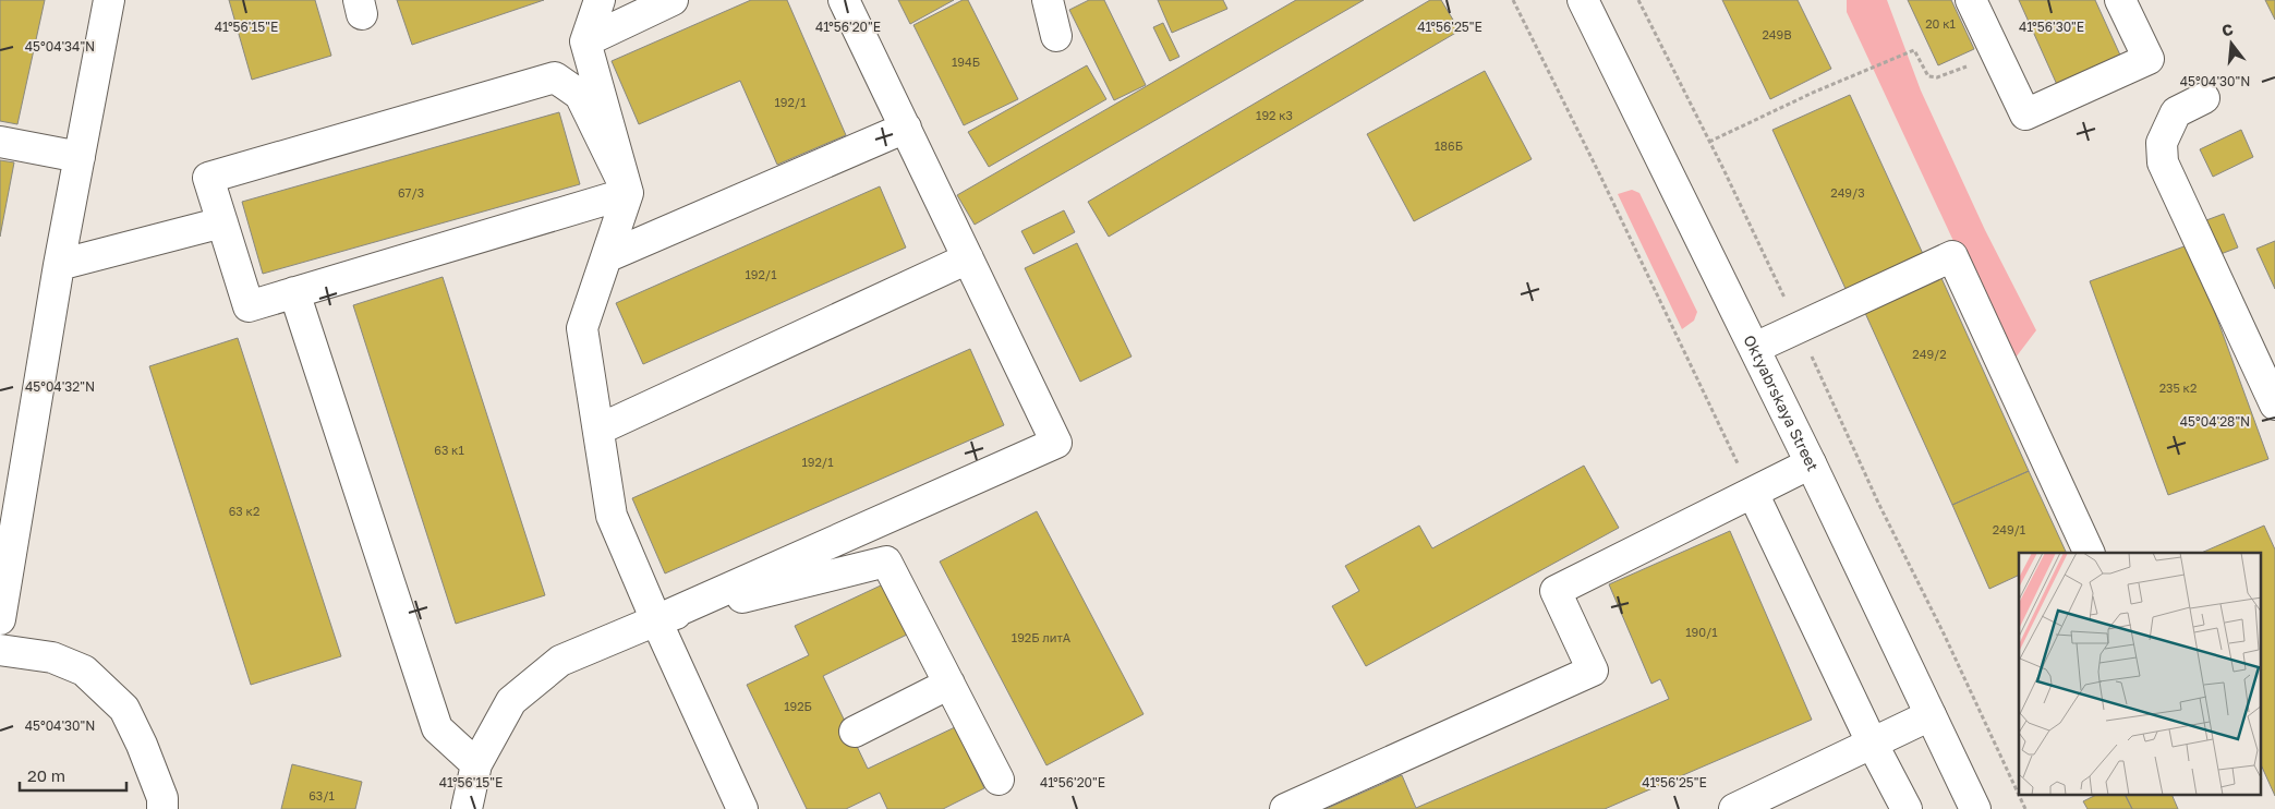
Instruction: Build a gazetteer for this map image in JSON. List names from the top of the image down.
{
  "streets": {
    "main road": ["Oktyabrskaya Street"]
  },
  "house_numbers": [
    "20 к1",
    "249В",
    "194Б",
    "192/1",
    "192 к3",
    "186Б",
    "67/3",
    "249/3",
    "192/1",
    "249/2",
    "235 к2",
    "63 к1",
    "192/1",
    "63 к2",
    "249/1",
    "190/1",
    "192Б литА",
    "192Б",
    "63/1"
  ],
  "scale_bar": "20 m",
  "north": "top",
  "coordinates": [
    "41°56'15\"E",
    "41°56'20\"E",
    "41°56'25\"E",
    "41°56'30\"E",
    "45°04'34\"N",
    "45°04'30\"N",
    "45°04'32\"N",
    "45°04'28\"N"
  ]
}
